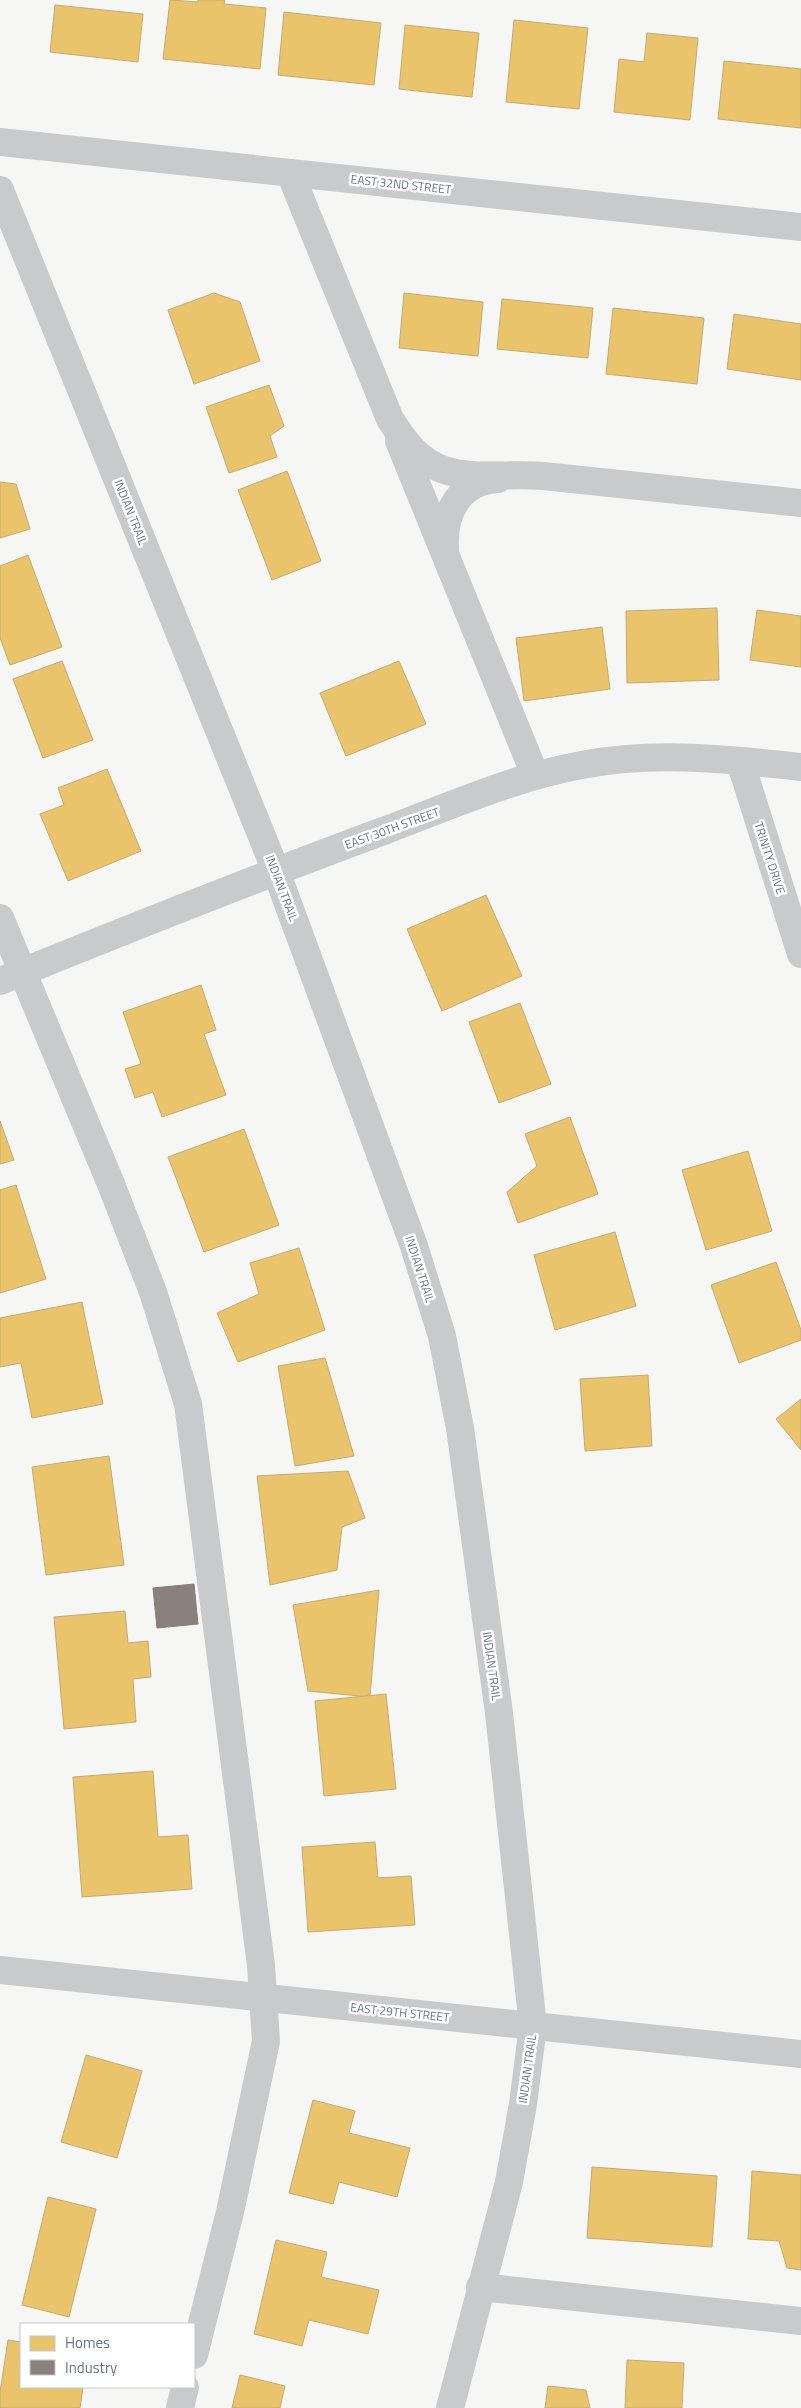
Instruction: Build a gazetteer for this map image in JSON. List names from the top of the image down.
{
  "streets": {
    "street": [
      "EAST 32ND STREET",
      "INDIAN TRAIL",
      "EAST 30TH STREET",
      "TRINITY DRIVE",
      "EAST 29TH STREET"
    ]
  },
  "crossings": [
    ["INDIAN TRAIL", "EAST 30TH STREET"],
    ["INDIAN TRAIL", "EAST 29TH STREET"],
    ["EAST 30TH STREET", "TRINITY DRIVE"]
  ],
  "legend": ["Homes", "Industry"]
}
